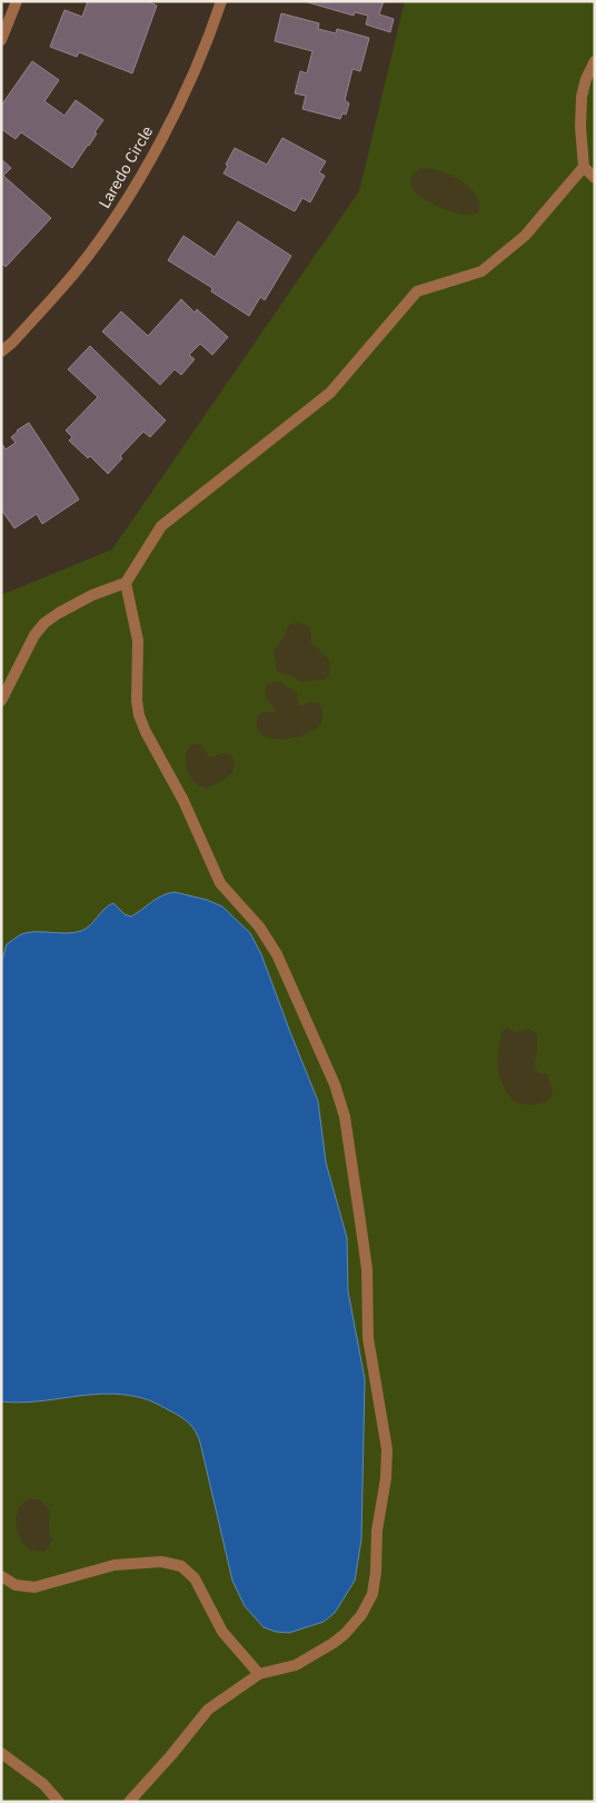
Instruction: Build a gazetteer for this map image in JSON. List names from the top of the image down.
{
  "streets": {
    "street": ["Laredo Circle"]
  }
}
